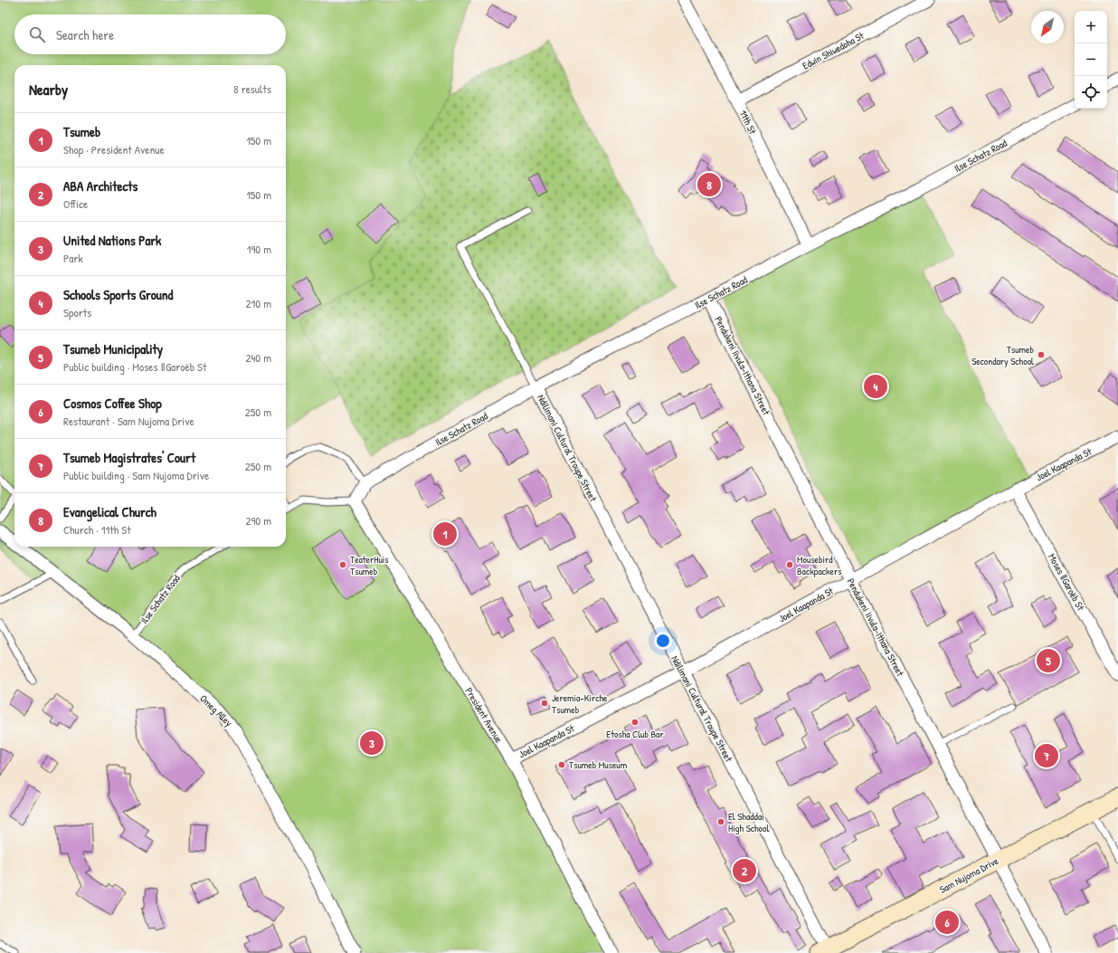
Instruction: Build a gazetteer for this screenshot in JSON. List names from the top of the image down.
{
  "streets": {
    "street": [
      "Edwin Shiwedoha St",
      "11th St",
      "Ilse Schatz Road",
      "Pendukeni Iivula-Ithana Street",
      "Ndilimani Cultural Troupe Street",
      "Joel Kaapanda St",
      "Moses ǁGaroëb St",
      "Omeg Alley",
      "President Avenue",
      "Sam Nujoma Drive"
    ]
  },
  "crossings": [
    ["Edwin Shiwedoha St", "11th St"],
    ["11th St", "Ilse Schatz Road"],
    ["Ilse Schatz Road", "Pendukeni Iivula-Ithana Street"],
    ["Ilse Schatz Road", "Ndilimani Cultural Troupe Street"],
    ["Ilse Schatz Road", "Omeg Alley"],
    ["Pendukeni Iivula-Ithana Street", "Joel Kaapanda St"],
    ["Pendukeni Iivula-Ithana Street", "Sam Nujoma Drive"],
    ["Ndilimani Cultural Troupe Street", "Joel Kaapanda St"],
    ["Ndilimani Cultural Troupe Street", "Sam Nujoma Drive"],
    ["Joel Kaapanda St", "Moses ǁGaroëb St"],
    ["Joel Kaapanda St", "President Avenue"]
  ],
  "places": [
    "Tsumeb Secondary School",
    "TeaterHuis Tsumeb",
    "Mousebird Backpackers",
    "Jeremia-Kirche Tsumeb",
    "Etosha Club Bar",
    "Tsumeb Museum",
    "El Shaddai High School"
  ],
  "north": "bottom left",
  "page": {
    "map_buttons": ["+", "−"],
    "search": "Search here",
    "heading": ["Nearby", "8 results"],
    "list": [
      {
        "mark": "1",
        "name": "Tsumeb",
        "note": "Shop · President Avenue",
        "value": "150 m"
      },
      {
        "mark": "2",
        "name": "ABA Architects",
        "note": "Office",
        "value": "150 m"
      },
      {
        "mark": "3",
        "name": "United Nations Park",
        "note": "Park",
        "value": "190 m"
      },
      {
        "mark": "4",
        "name": "Schools Sports Ground",
        "note": "Sports",
        "value": "210 m"
      },
      {
        "mark": "5",
        "name": "Tsumeb Municipality",
        "note": "Public building · Moses ǁGaroëb St",
        "value": "240 m"
      },
      {
        "mark": "6",
        "name": "Cosmos Coffee Shop",
        "note": "Restaurant · Sam Nujoma Drive",
        "value": "250 m"
      },
      {
        "mark": "7",
        "name": "Tsumeb Magistrates' Court",
        "note": "Public building · Sam Nujoma Drive",
        "value": "250 m"
      },
      {
        "mark": "8",
        "name": "Evangelical Church",
        "note": "Church · 11th St",
        "value": "290 m"
      }
    ],
    "pins": [
      "8",
      "4",
      "1",
      "5",
      "3",
      "7",
      "2",
      "6"
    ]
  }
}
